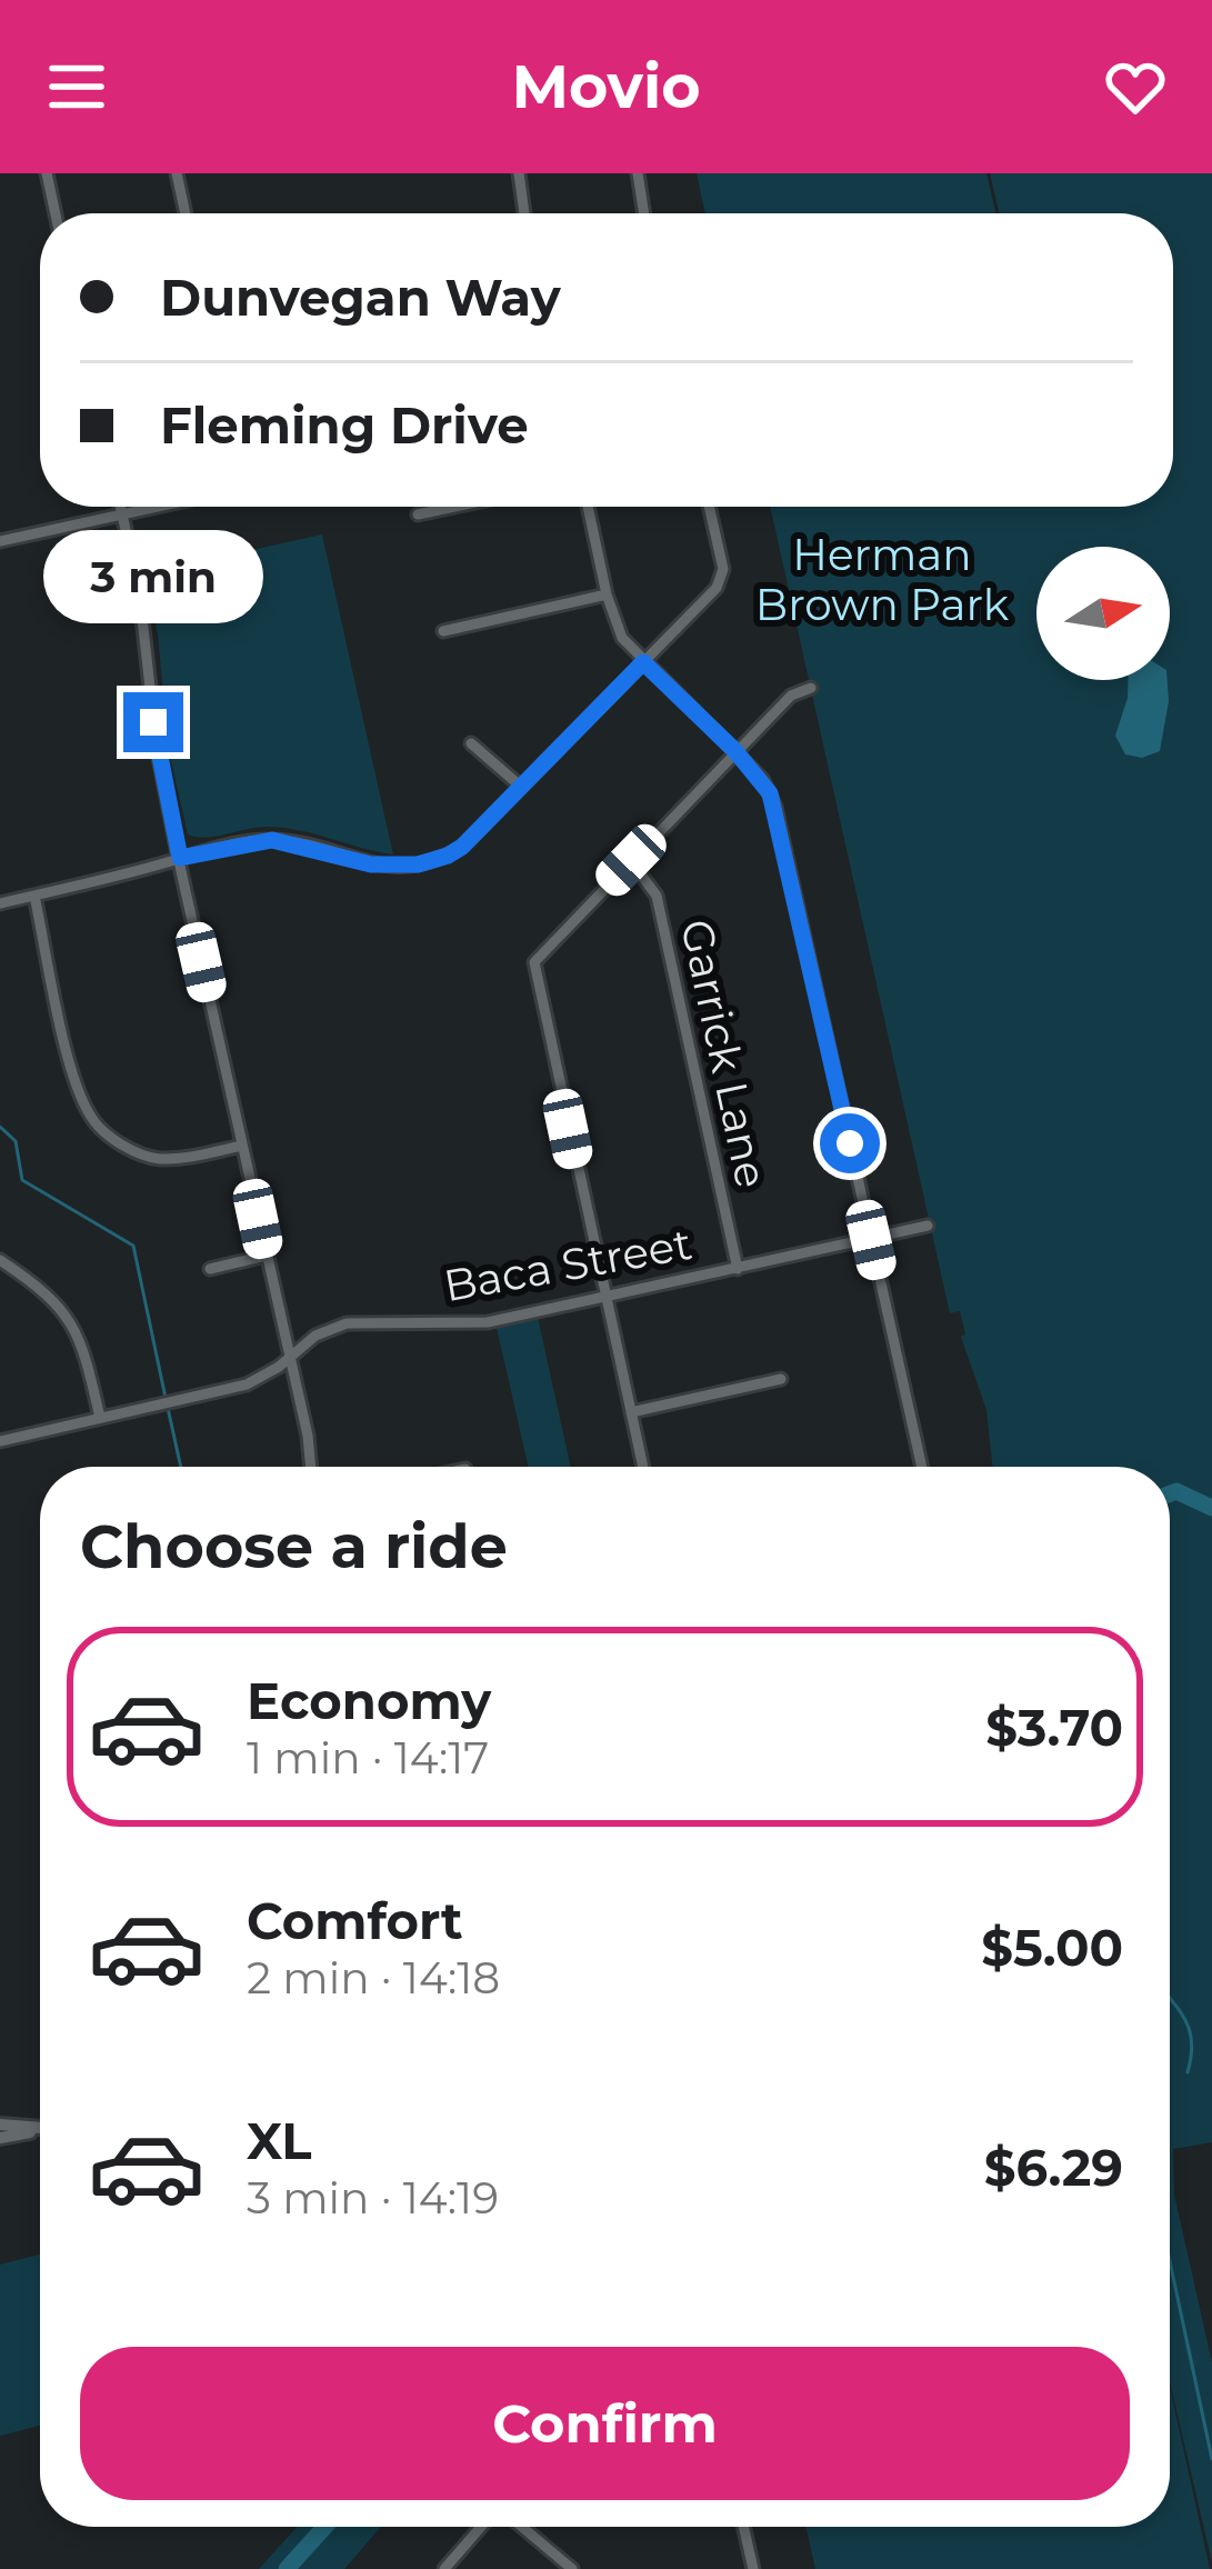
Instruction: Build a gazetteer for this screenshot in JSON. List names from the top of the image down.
{
  "streets": {
    "street": ["Garrick Lane", "Baca Street"]
  },
  "crossings": [
    ["Garrick Lane", "Baca Street"]
  ],
  "parks": ["Herman Brown Park"],
  "north": "right",
  "page": {
    "header": "Movio",
    "banner": ["Dunvegan Way", "Fleming Drive"],
    "bubble": "3 min",
    "heading": "Choose a ride",
    "list": [
      {
        "name": "Economy",
        "note": "1 min · 14:17",
        "value": "$3.70"
      },
      {
        "name": "Comfort",
        "note": "2 min · 14:18",
        "value": "$5.00"
      },
      {
        "name": "XL",
        "note": "3 min · 14:19",
        "value": "$6.29"
      }
    ],
    "buttons": "Confirm"
  }
}
